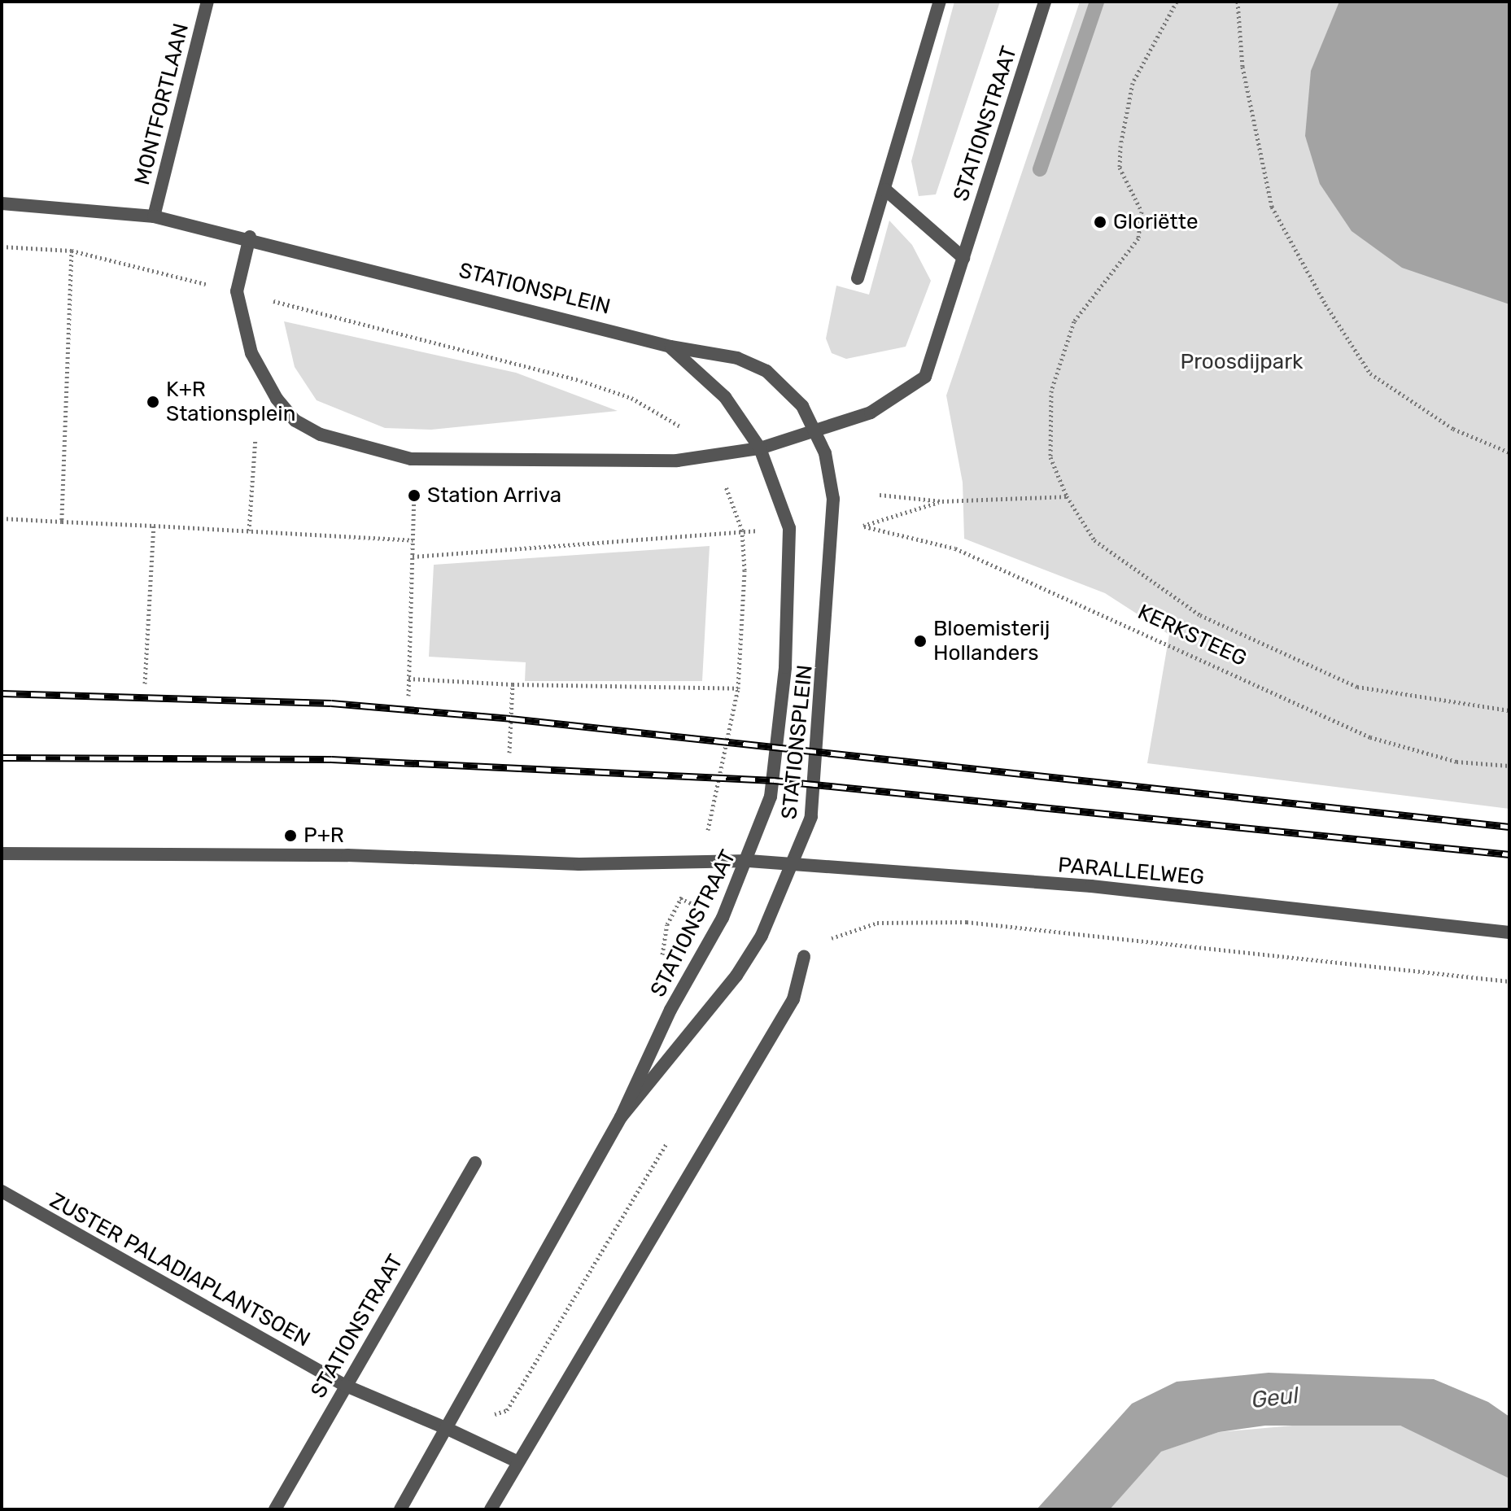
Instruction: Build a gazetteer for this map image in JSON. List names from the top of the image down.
{
  "streets": {
    "street": [
      "MONTFORTLAAN",
      "STATIONSTRAAT",
      "STATIONSPLEIN",
      "PARALLELWEG",
      "ZUSTER PALADIAPLANTSOEN"
    ],
    "path": ["KERKSTEEG"]
  },
  "crossings": [
    ["MONTFORTLAAN", "STATIONSPLEIN"],
    ["STATIONSTRAAT", "STATIONSPLEIN"],
    ["STATIONSTRAAT", "PARALLELWEG"],
    ["STATIONSTRAAT", "ZUSTER PALADIAPLANTSOEN"],
    ["STATIONSPLEIN", "PARALLELWEG"]
  ],
  "water": ["Geul"],
  "parks": ["Proosdijpark"],
  "places": [
    "Gloriëtte",
    "K+R Stationsplein",
    "Station Arriva",
    "Bloemisterij Hollanders",
    "P+R"
  ]
}
